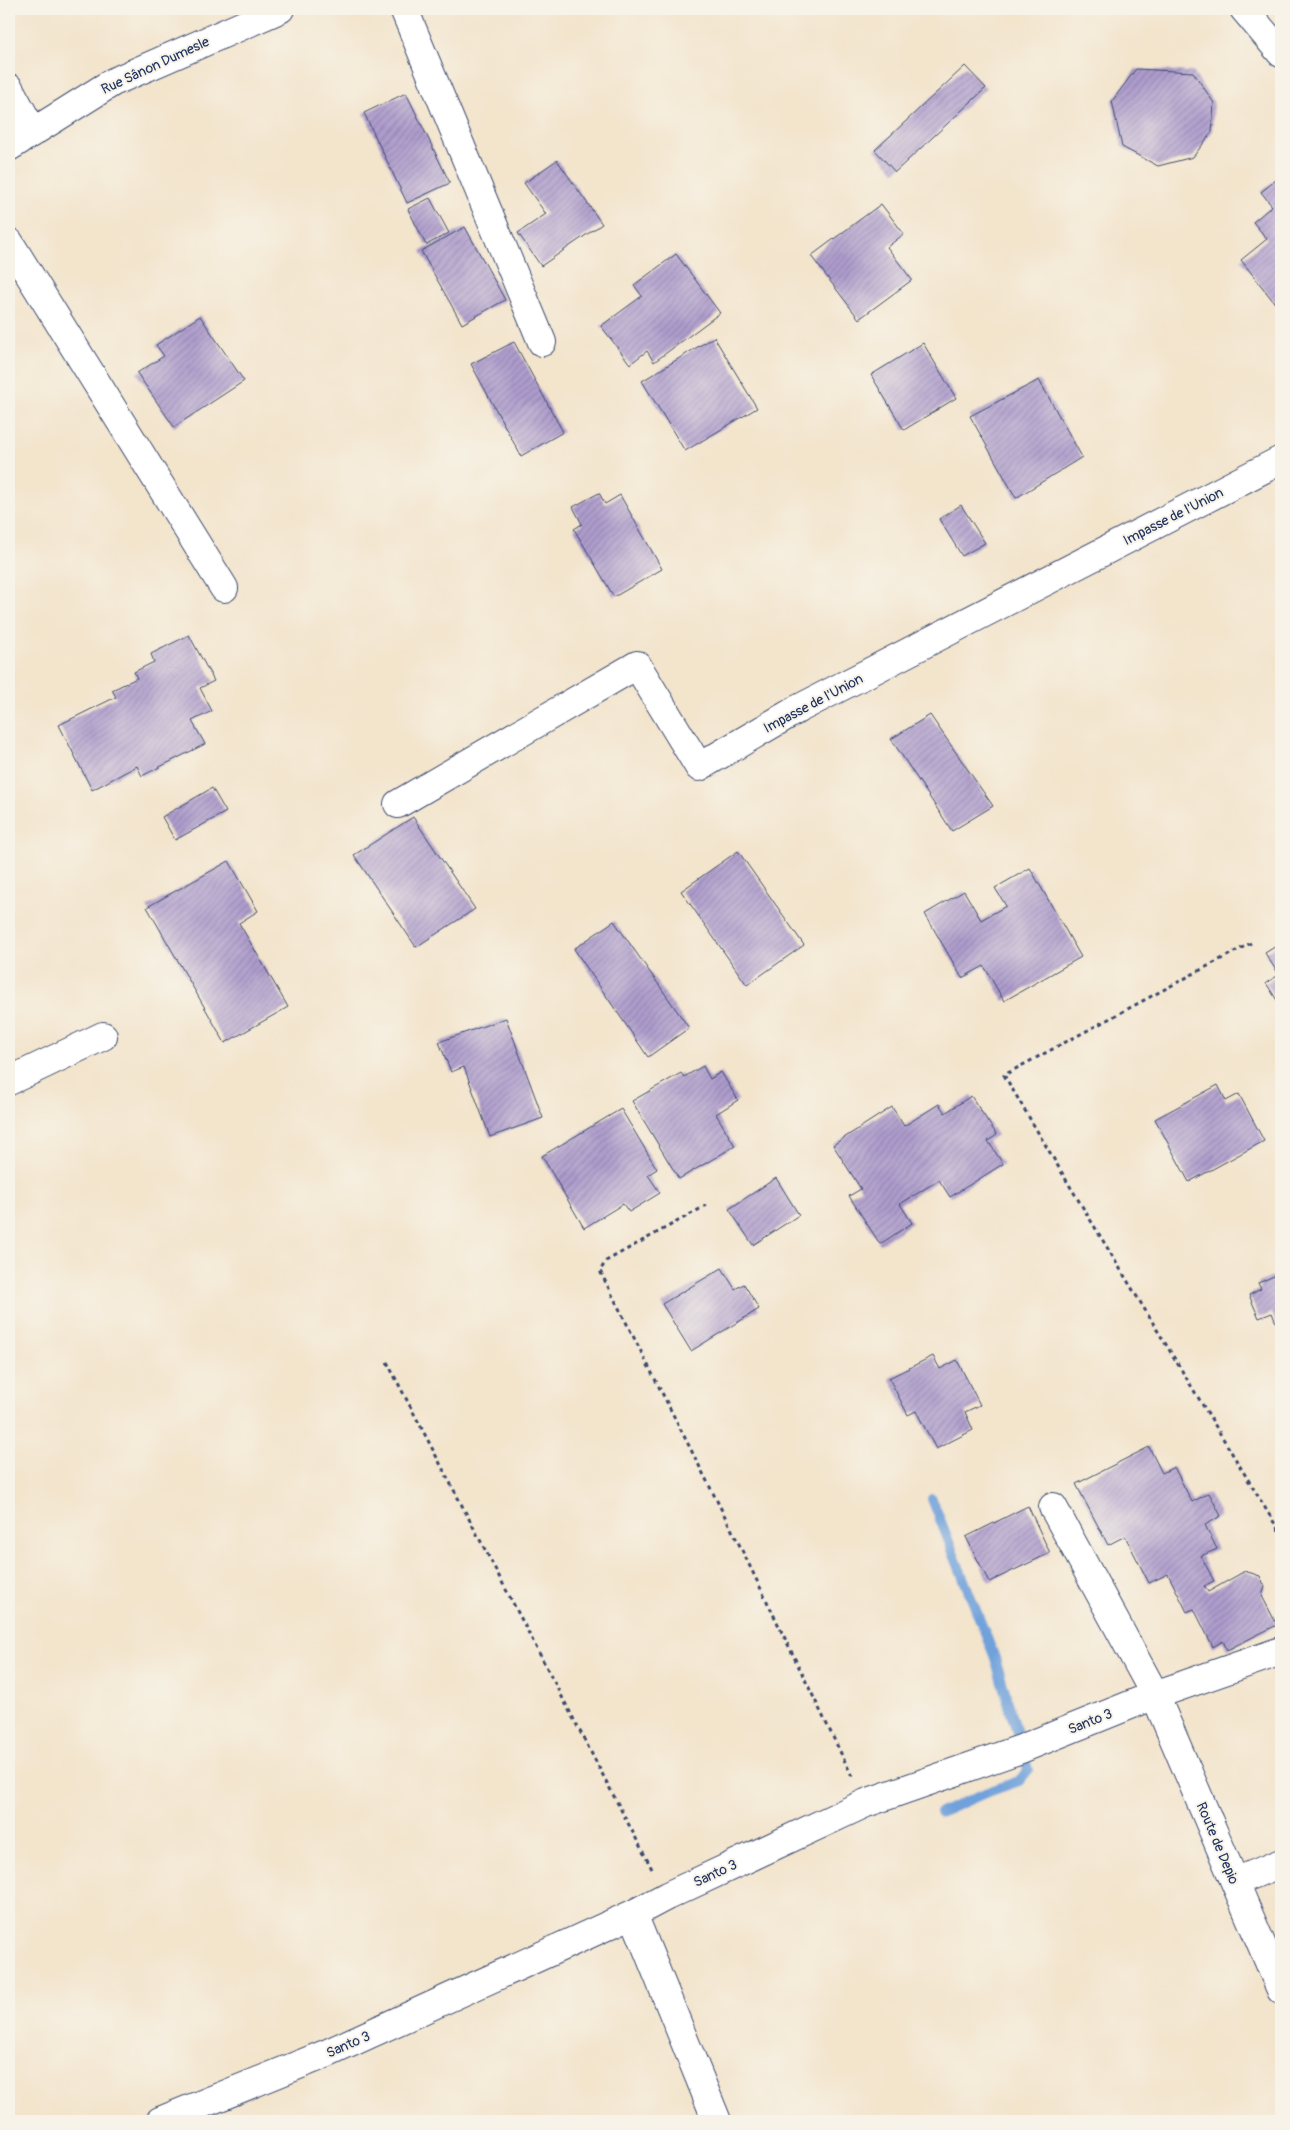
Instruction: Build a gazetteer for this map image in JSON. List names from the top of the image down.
{
  "streets": {
    "street": [
      "Rue Sânon Dumesle",
      "Impasse de l'Union",
      "Santo 3",
      "Route de Depio"
    ]
  },
  "crossings": [
    ["Santo 3", "Route de Depio"]
  ]
}
